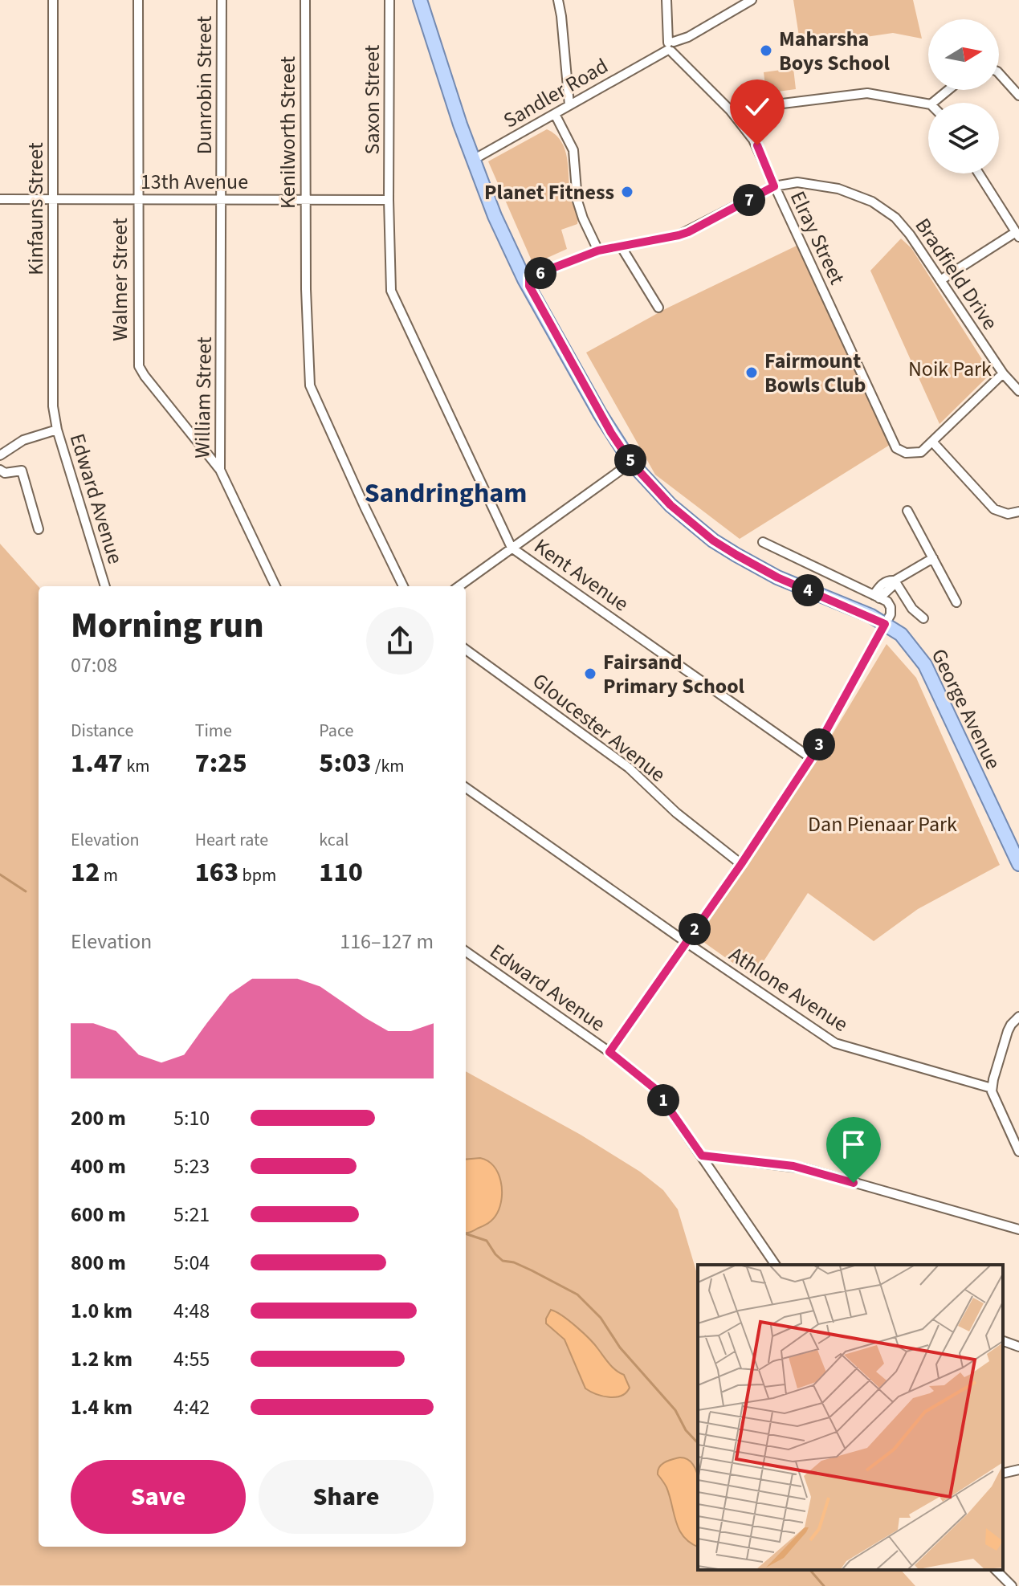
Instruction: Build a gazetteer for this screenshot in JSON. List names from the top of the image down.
{
  "streets": {
    "main road": ["George Avenue"],
    "street": [
      "Dunrobin Street",
      "Sandler Road",
      "Saxon Street",
      "Kenilworth Street",
      "13th Avenue",
      "Kinfauns Street",
      "Elray Street",
      "Bradfield Drive",
      "Walmer Street",
      "William Street",
      "Edward Avenue",
      "Kent Avenue",
      "Gloucester Avenue",
      "Athlone Avenue"
    ]
  },
  "crossings": [
    ["Dunrobin Street", "13th Avenue"],
    ["Dunrobin Street", "William Street"],
    ["Sandler Road", "Elray Street"],
    ["Sandler Road", "George Avenue"],
    ["Saxon Street", "13th Avenue"],
    ["Saxon Street", "Kent Avenue"],
    ["Kenilworth Street", "13th Avenue"],
    ["13th Avenue", "Kinfauns Street"],
    ["13th Avenue", "Walmer Street"],
    ["13th Avenue", "Kent Avenue"],
    ["Kinfauns Street", "Edward Avenue"],
    ["Elray Street", "Bradfield Drive"],
    ["Bradfield Drive", "George Avenue"],
    ["Walmer Street", "William Street"]
  ],
  "districts": ["Sandringham"],
  "parks": ["Noik Park", "Dan Pienaar Park"],
  "places": [
    "Maharsha Boys School",
    "Planet Fitness",
    "Fairmount Bowls Club",
    "Fairsand Primary School"
  ],
  "north": "right",
  "page": {
    "pins": [
      "7",
      "6",
      "5",
      "4",
      "3",
      "2",
      "1"
    ],
    "heading": ["Morning run", "07:08"],
    "stats": [
      ["Distance", "1.47 km"],
      ["Time", "7:25"],
      ["Pace", "5:03 /km"],
      ["Elevation", "12 m"],
      ["Heart rate", "163 bpm"],
      ["kcal", "110"]
    ],
    "chart": ["Elevation", "116–127 m"],
    "list": [
      {
        "name": "200 m",
        "note": "5:10"
      },
      {
        "name": "400 m",
        "note": "5:23"
      },
      {
        "name": "600 m",
        "note": "5:21"
      },
      {
        "name": "800 m",
        "note": "5:04"
      },
      {
        "name": "1.0 km",
        "note": "4:48"
      },
      {
        "name": "1.2 km",
        "note": "4:55"
      },
      {
        "name": "1.4 km",
        "note": "4:42"
      }
    ],
    "buttons": ["Save", "Share"]
  }
}
